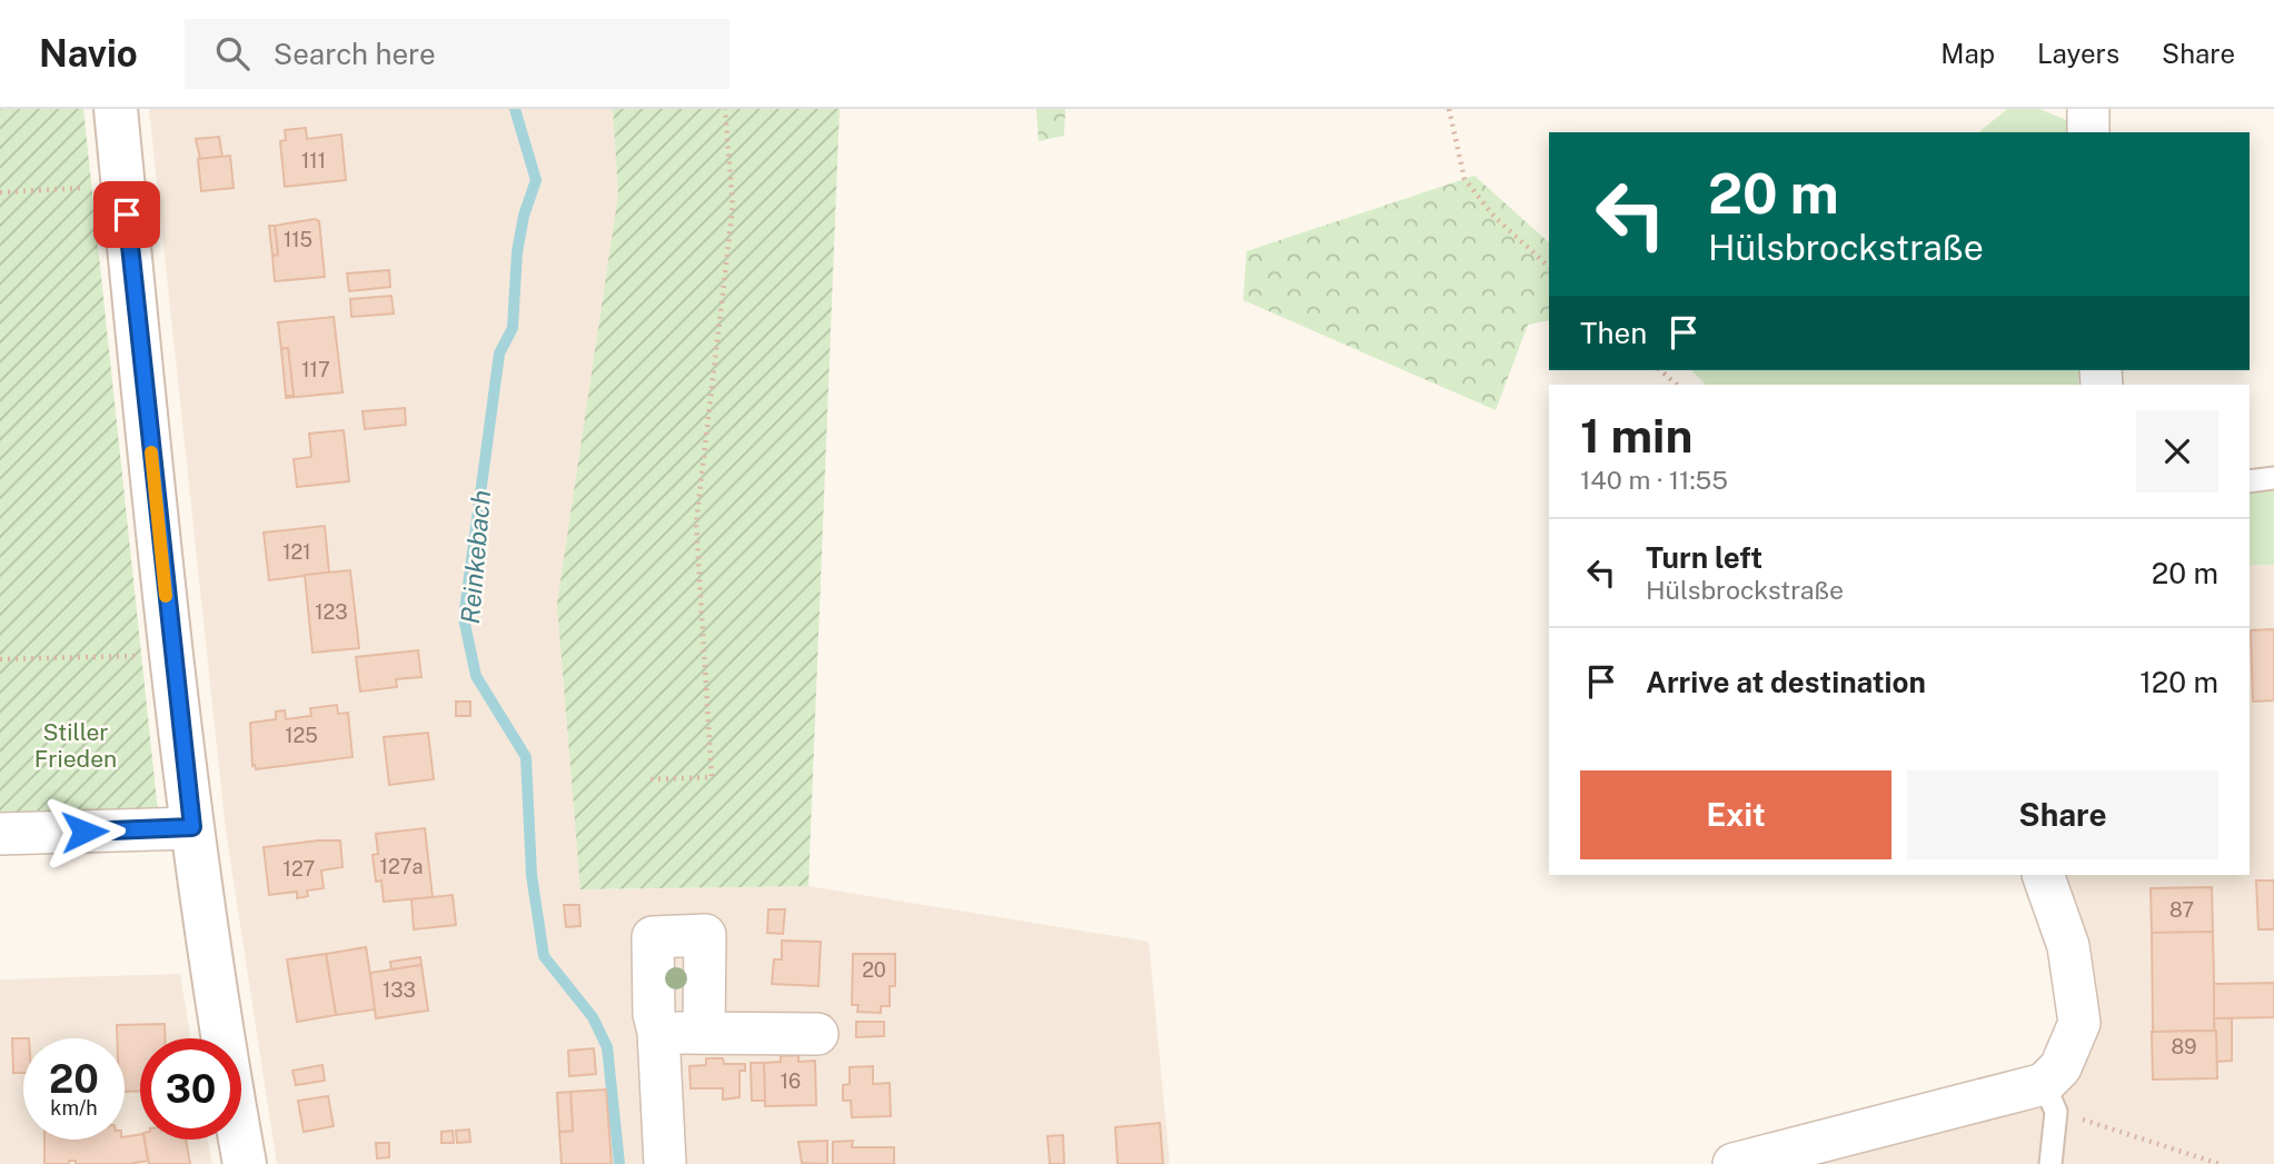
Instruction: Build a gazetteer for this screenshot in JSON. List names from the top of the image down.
{
  "water": ["Reinkebach"],
  "parks": ["Stiller Frieden"],
  "house_numbers": [
    "111",
    "115",
    "117",
    "121",
    "123",
    "125",
    "127a",
    "127",
    "87",
    "20",
    "133",
    "89",
    "16"
  ],
  "page": {
    "header": "Navio",
    "search": "Search here",
    "nav": ["Map", "Layers", "Share"],
    "turn": ["20 m", "Hülsbrockstraße"],
    "then": "Then",
    "heading": ["1 min", "140 m · 11:55"],
    "list": [
      {
        "name": "Turn left",
        "note": "Hülsbrockstraße",
        "value": "20 m"
      },
      {
        "name": "Arrive at destination",
        "value": "120 m"
      }
    ],
    "buttons": ["Exit", "Share"],
    "speed": "20 km/h",
    "limit": "30"
  }
}
